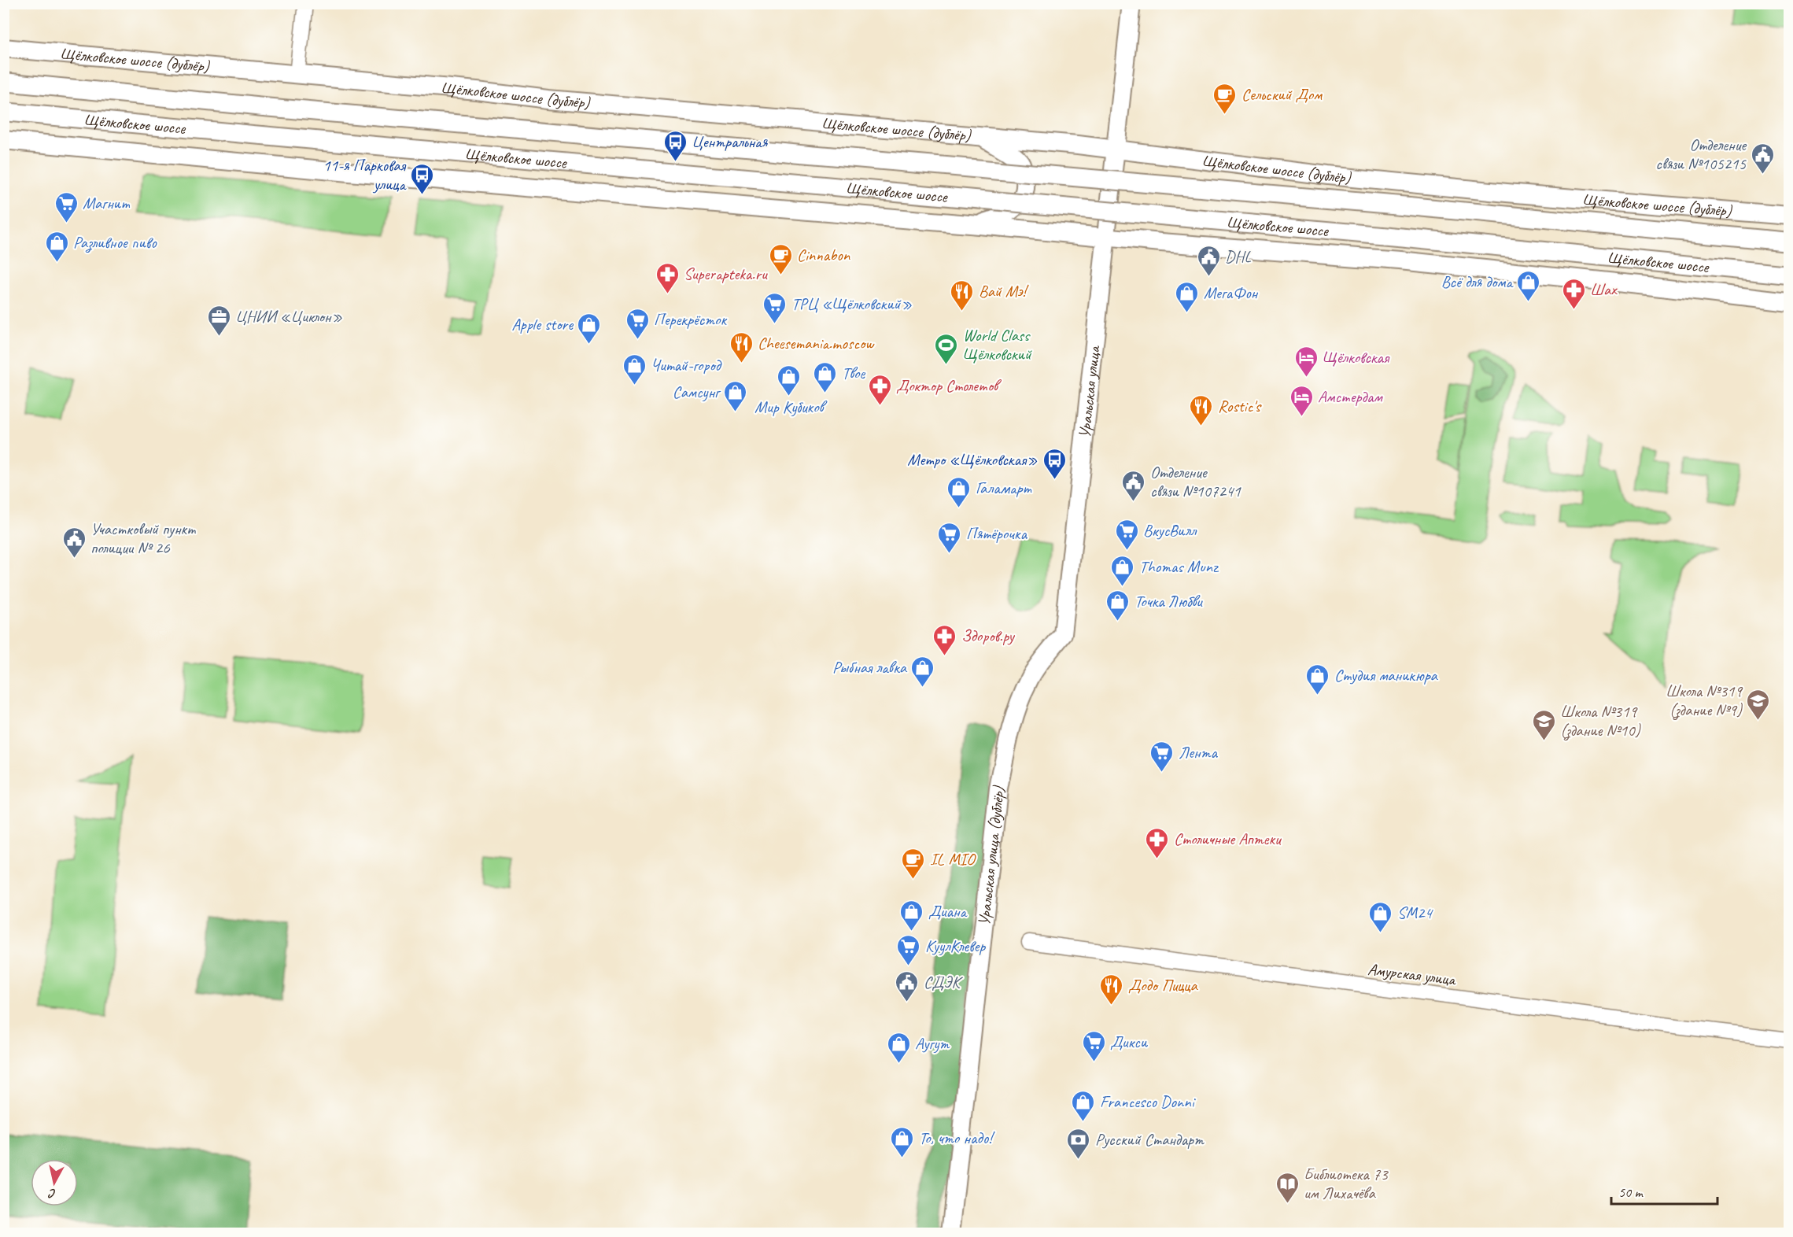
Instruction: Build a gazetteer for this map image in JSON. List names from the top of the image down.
{
  "streets": {
    "main road": [
      "Щёлковское шоссе (дублёр)",
      "Щёлковское шоссе",
      "Уральская улица",
      "Уральская улица (дублёр)"
    ],
    "street": ["Амурская улица"]
  },
  "crossings": [
    ["Щёлковское шоссе (дублёр)", "Уральская улица"],
    ["Уральская улица", "Уральская улица (дублёр)"]
  ],
  "places": {
    "cafe": ["Сельский Дом", "Cinnabon", "IL MIO"],
    "bus stop": ["Центральная", "11-я Парковая улица", "Метро «Щёлковская»"],
    "public building": [
      "Отделение связи №105215",
      "DHL",
      "Отделение связи №107241",
      "Участковый пункт полиции № 26",
      "СДЭК"
    ],
    "supermarket": [
      "Магнит",
      "ТРЦ «Щёлковский»",
      "Перекрёсток",
      "ВкусВилл",
      "Пятёрочка",
      "Лента",
      "КуулКлевер",
      "Дикси"
    ],
    "shop": [
      "Разливное пиво",
      "Всё для дома",
      "МегаФон",
      "Apple store",
      "Читай-город",
      "Твое",
      "Мир Кубиков",
      "Самсунг",
      "Галамарт",
      "Thomas Munz",
      "Точка Любви",
      "Рыбная лавка",
      "Студия маникюра",
      "Диана",
      "SM24",
      "Аугут",
      "Francesco Donni",
      "То, что надо!"
    ],
    "pharmacy": [
      "Superapteka.ru",
      "Шах",
      "Доктор Столетов",
      "Здоров.ру",
      "Столичные Аптеки"
    ],
    "restaurant": [
      "Вай Мэ!",
      "Cheesemania.moscow",
      "Rostic's",
      "Додо Пицца"
    ],
    "office": ["ЦНИИ «Циклон»"],
    "sports": ["World Class Щёлковский"],
    "hotel": ["Щёлковская", "Амстердам"],
    "school or university": ["Школа №319 (здание №9)", "Школа №319 (здание №10)"],
    "bank": ["Русский Стандарт"],
    "library": ["Библиотека 73 им Лихачёва"]
  },
  "scale_bar": "50 m",
  "north": "bottom"
}
